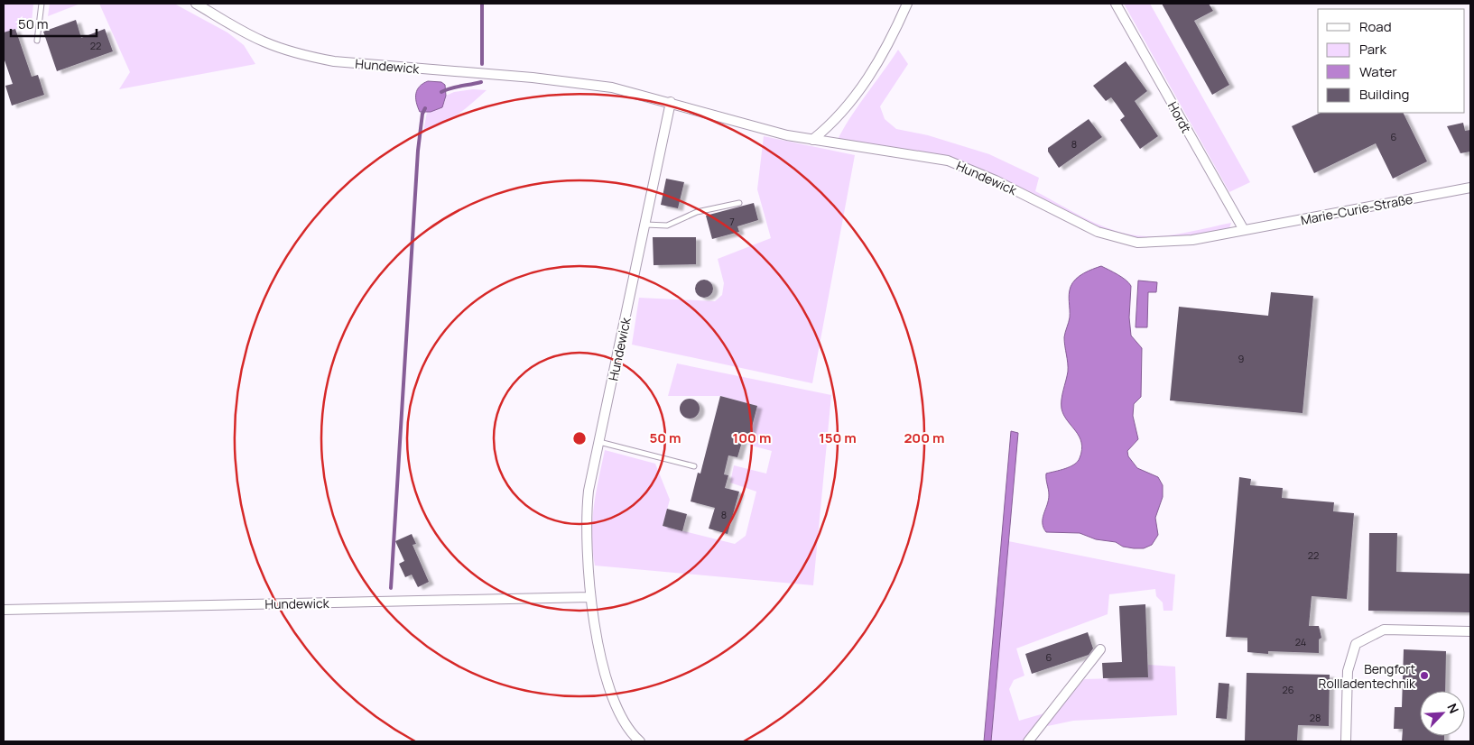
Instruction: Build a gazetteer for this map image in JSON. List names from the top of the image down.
{
  "streets": {
    "street": ["Hundewick", "Hordt", "Marie-Curie-Straße"]
  },
  "crossings": [
    ["Hundewick", "Hordt"],
    ["Hundewick", "Marie-Curie-Straße"],
    ["Hordt", "Marie-Curie-Straße"]
  ],
  "places": ["Bengfort Rollladentechnik"],
  "house_numbers": [
    "22",
    "6",
    "8",
    "7",
    "9",
    "8",
    "22",
    "24",
    "6",
    "26",
    "28"
  ],
  "legend": [
    "Road",
    "Park",
    "Water",
    "Building"
  ],
  "scale_bar": "50 m",
  "north": "top right",
  "rings": [
    "50 m",
    "100 m",
    "150 m",
    "200 m"
  ]
}
